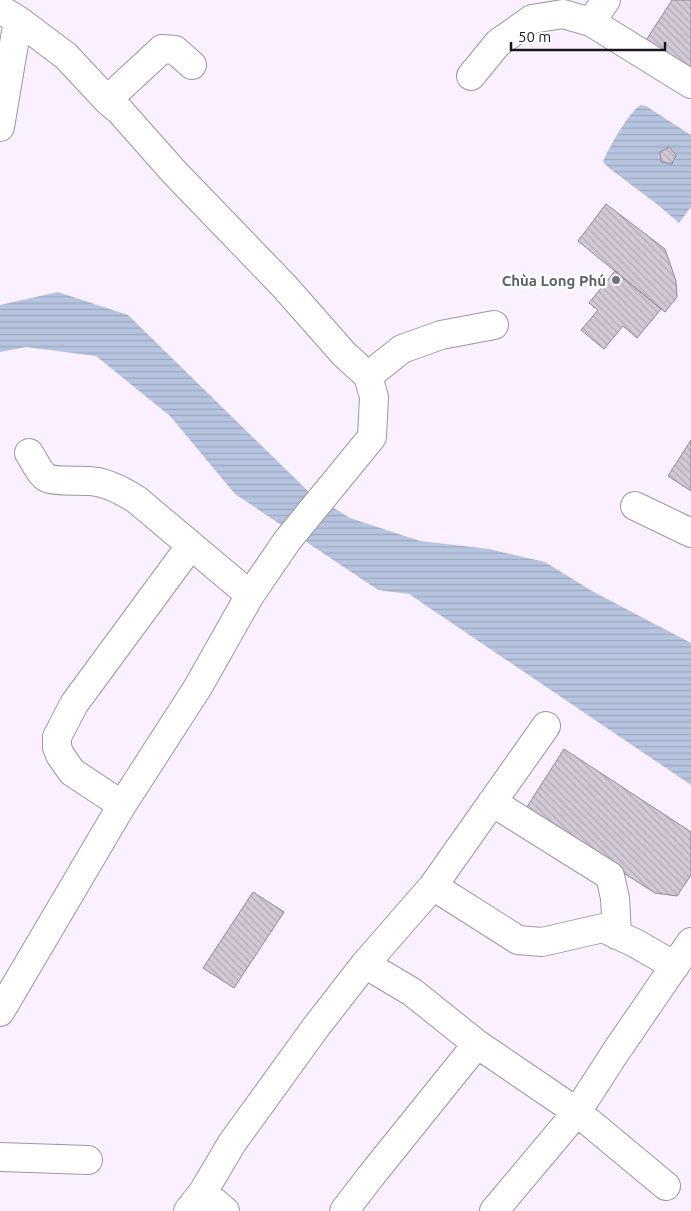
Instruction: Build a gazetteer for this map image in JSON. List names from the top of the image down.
{
  "places": ["Chùa Long Phú"],
  "scale_bar": "50 m"
}
